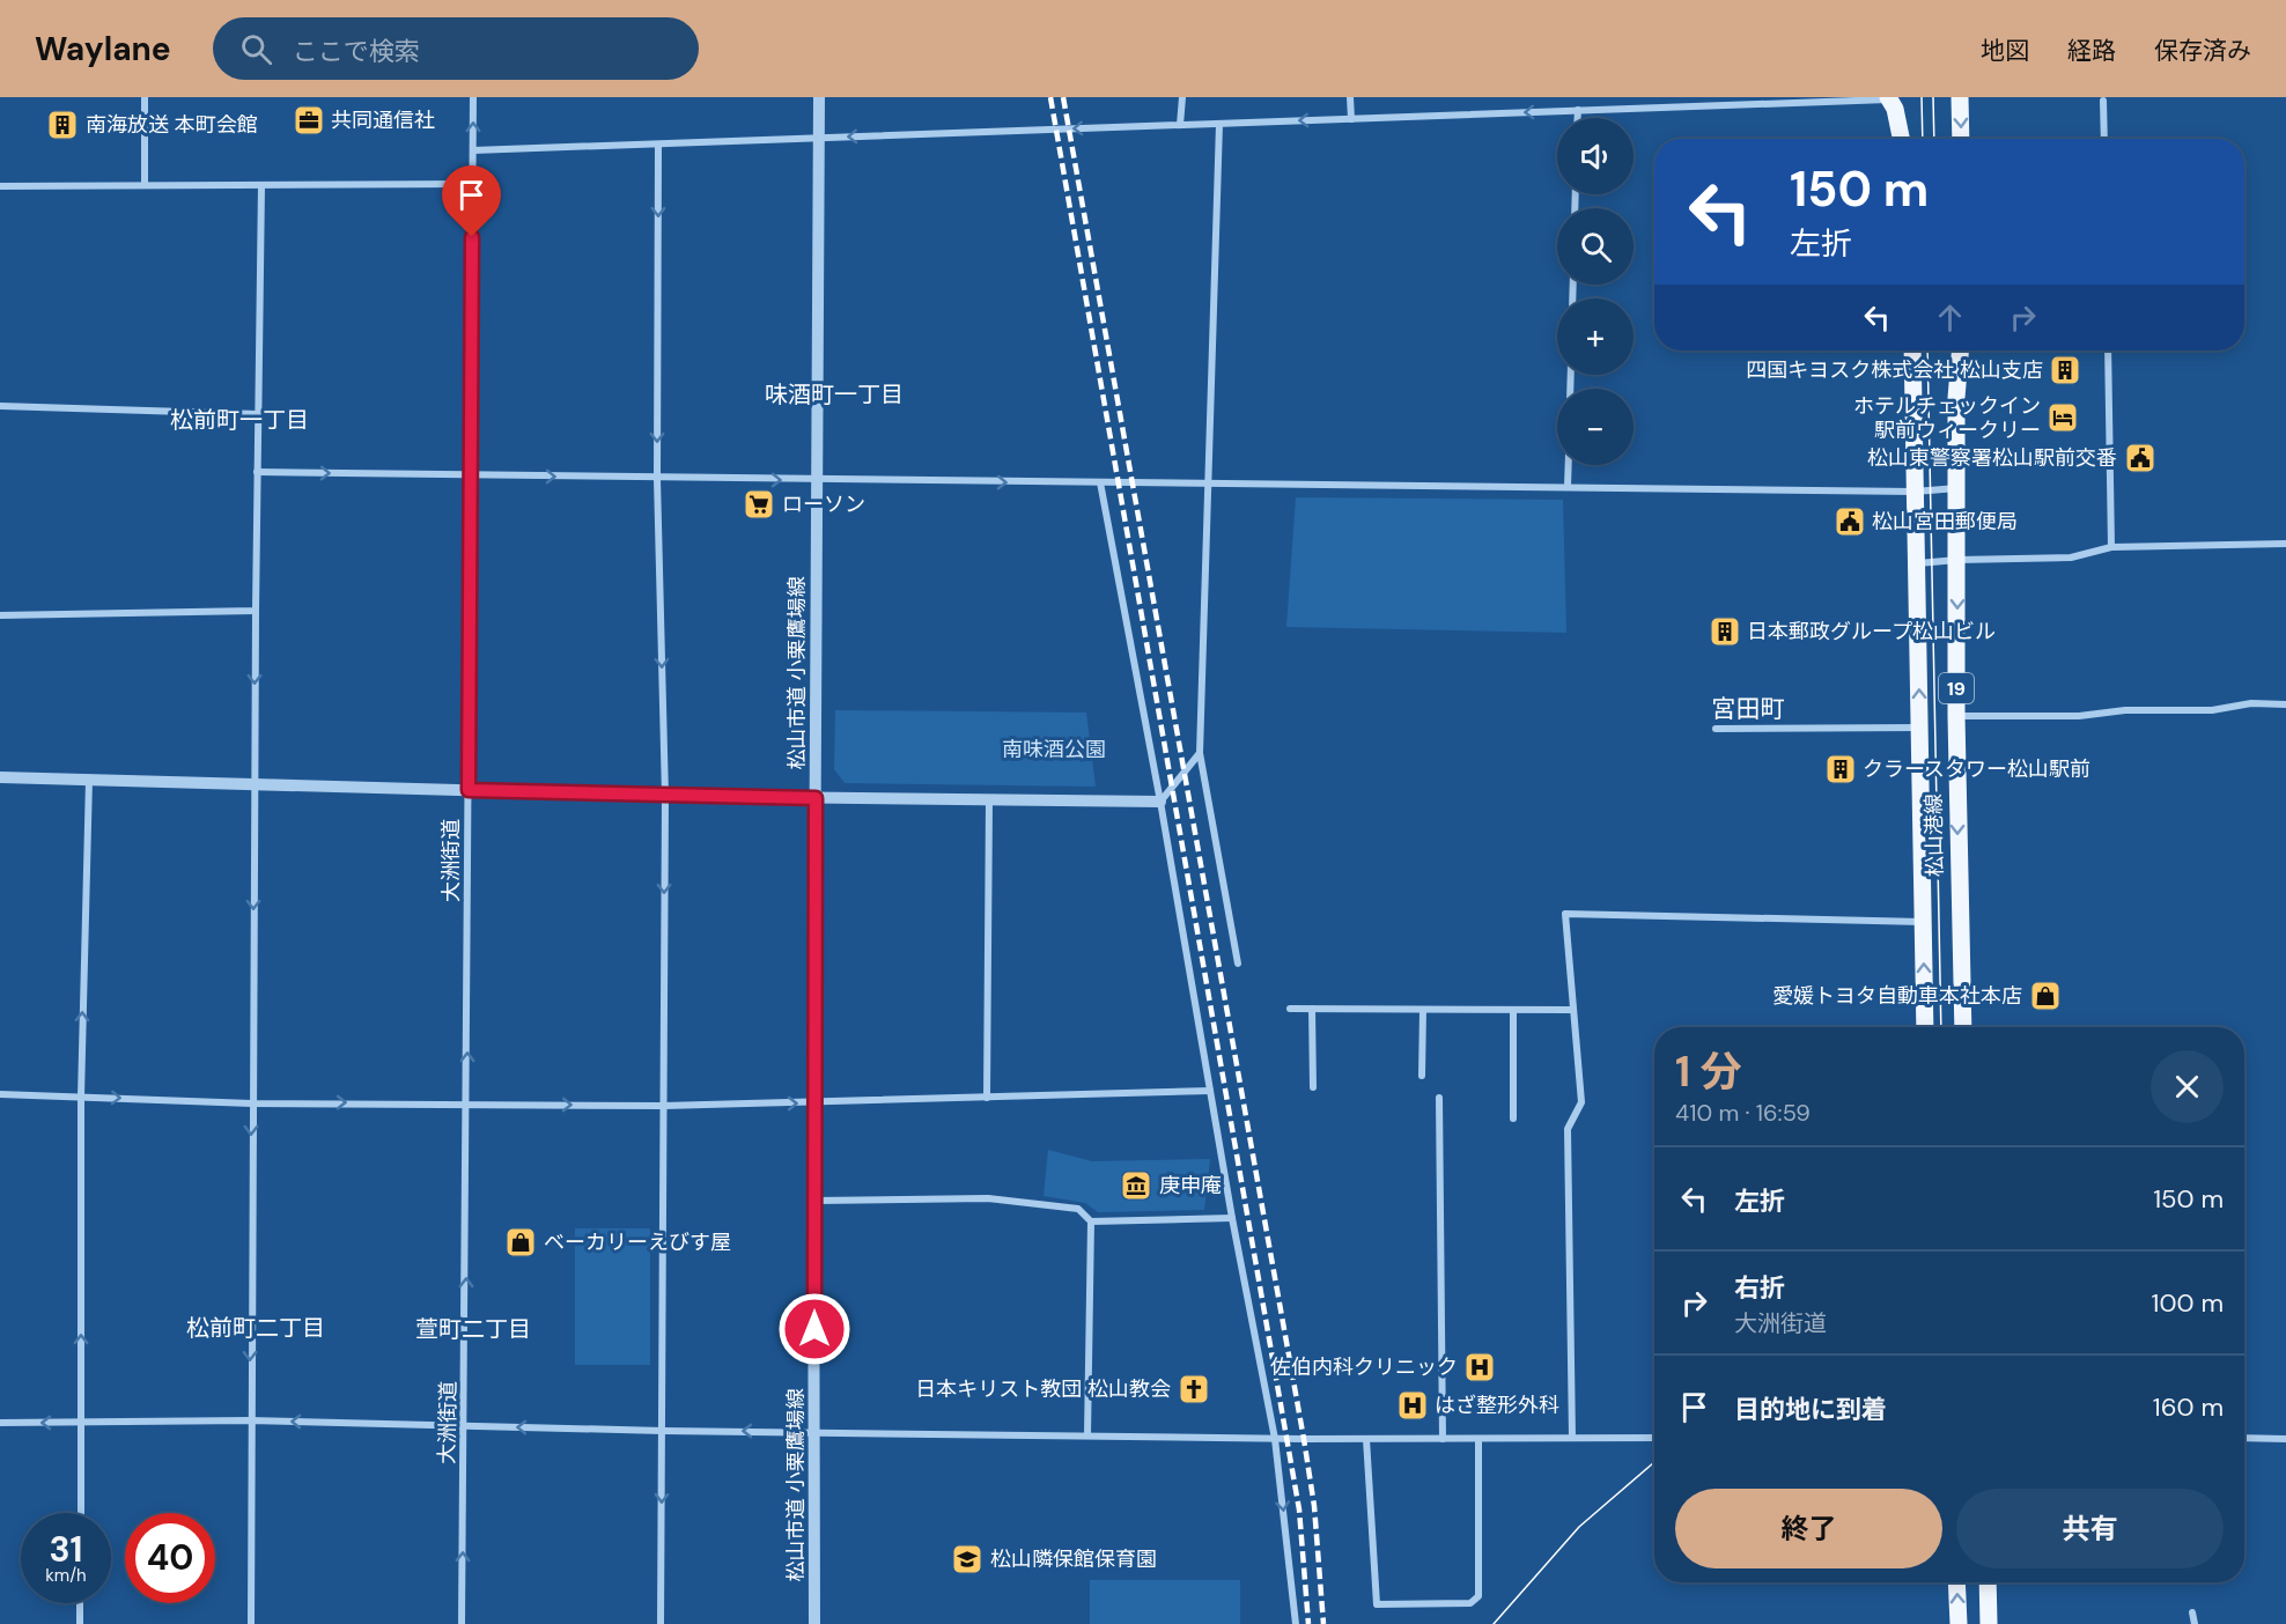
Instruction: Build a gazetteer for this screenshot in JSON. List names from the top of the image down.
{
  "streets": {
    "main road": ["19", "松山港線"],
    "street": ["松山市道 小栗鷹場線", "大洲街道"]
  },
  "one_way": ["大洲街道"],
  "districts": [
    "味酒町一丁目",
    "松前町一丁目",
    "宮田町",
    "松前町二丁目",
    "萱町二丁目"
  ],
  "parks": ["南味酒公園"],
  "places": {
    "office": ["共同通信社"],
    "building": [
      "南海放送 本町会館",
      "四国キヨスク株式会社 松山支店",
      "日本郵政グループ松山ビル",
      "クラースタワー松山駅前"
    ],
    "hotel": ["ホテルチェックイン 駅前ウィークリー"],
    "public building": ["松山東警察署松山駅前交番", "松山宮田郵便局"],
    "supermarket": ["ローソン"],
    "shop": ["愛媛トヨタ自動車本社本店", "ベーカリーえびす屋"],
    "museum": ["庚申庵"],
    "hospital": ["佐伯内科クリニック", "はざ整形外科"],
    "church": ["日本キリスト教団 松山教会"],
    "school or university": ["松山隣保館保育園"]
  },
  "page": {
    "header": "Waylane",
    "search": "ここで検索",
    "nav": ["地図", "経路", "保存済み"],
    "map_buttons": ["+", "−"],
    "turn": ["150 m", "左折"],
    "heading": ["1 分", "410 m · 16:59"],
    "list": [
      {
        "name": "左折",
        "value": "150 m"
      },
      {
        "name": "右折",
        "note": "大洲街道",
        "value": "100 m"
      },
      {
        "name": "目的地に到着",
        "value": "160 m"
      }
    ],
    "buttons": ["終了", "共有"],
    "speed": "31 km/h",
    "limit": "40"
  }
}
